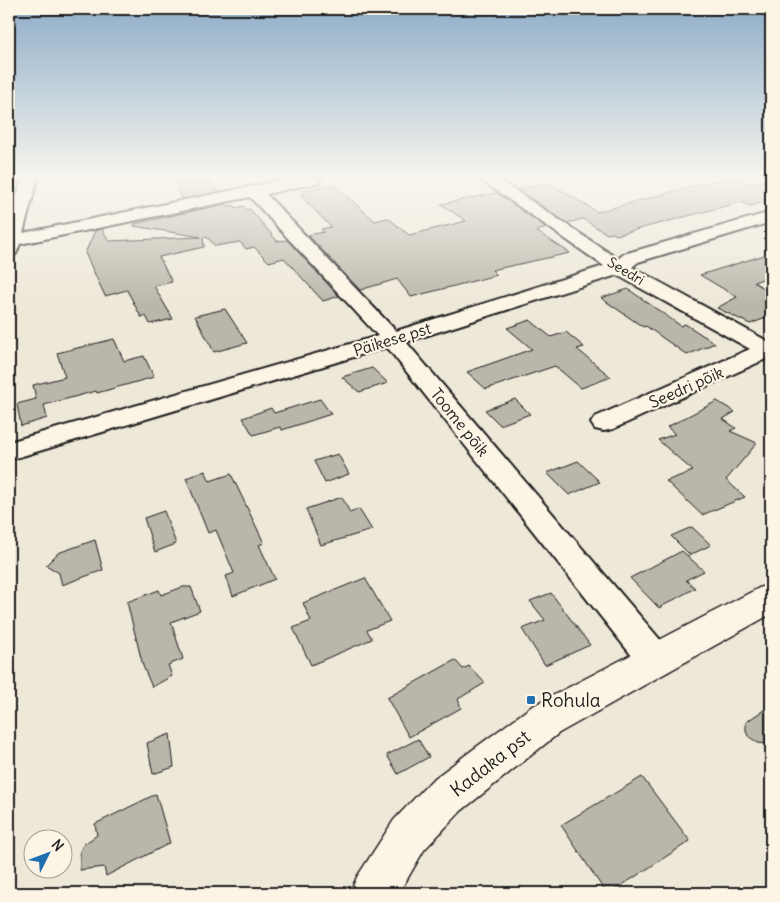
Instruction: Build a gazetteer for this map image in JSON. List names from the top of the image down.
{
  "streets": {
    "main road": ["Kadaka pst"],
    "street": [
      "Seedri",
      "Päikese pst",
      "Seedri põik",
      "Toome põik"
    ]
  },
  "crossings": [
    ["Seedri", "Päikese pst"],
    ["Seedri", "Seedri põik"],
    ["Päikese pst", "Toome põik"],
    ["Toome põik", "Kadaka pst"]
  ],
  "places": {
    "transit": ["Rohula"]
  },
  "north": "top right"
}
